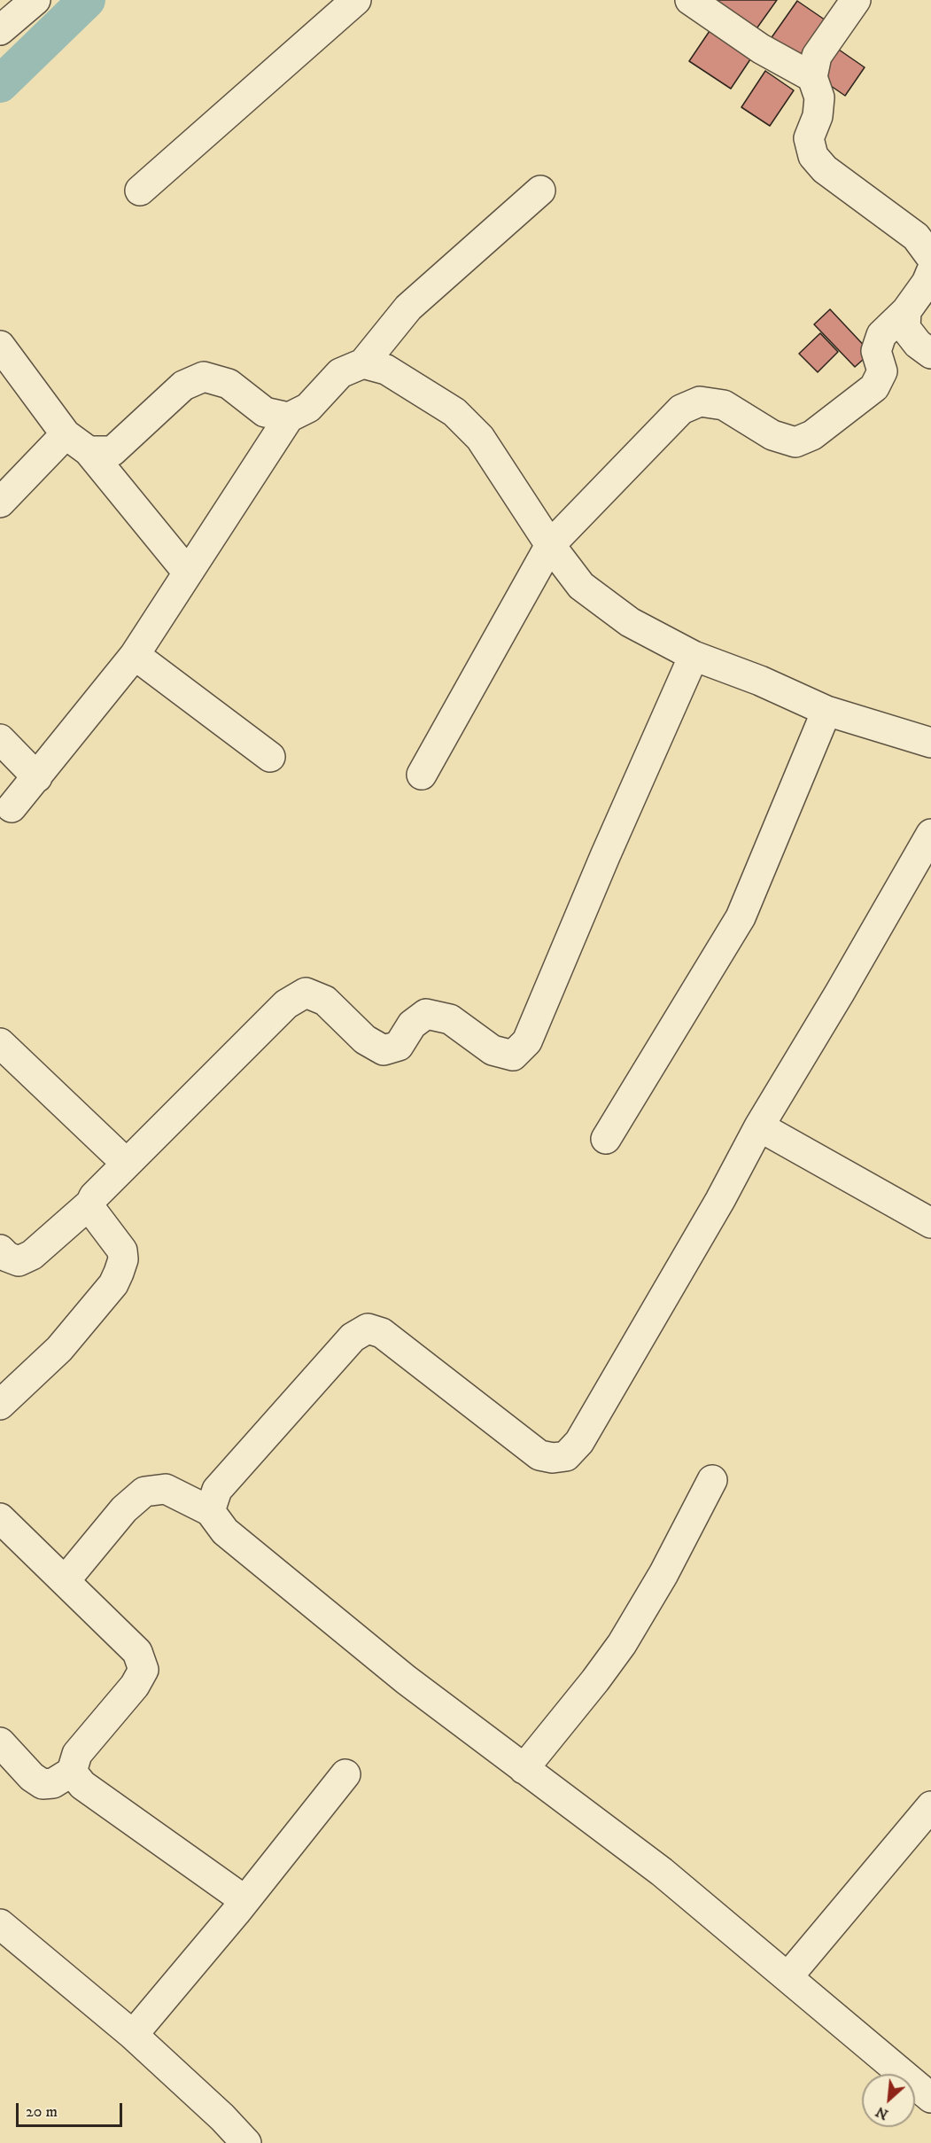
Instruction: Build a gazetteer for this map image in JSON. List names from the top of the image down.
{
  "scale_bar": "20 m",
  "north": "bottom left"
}
